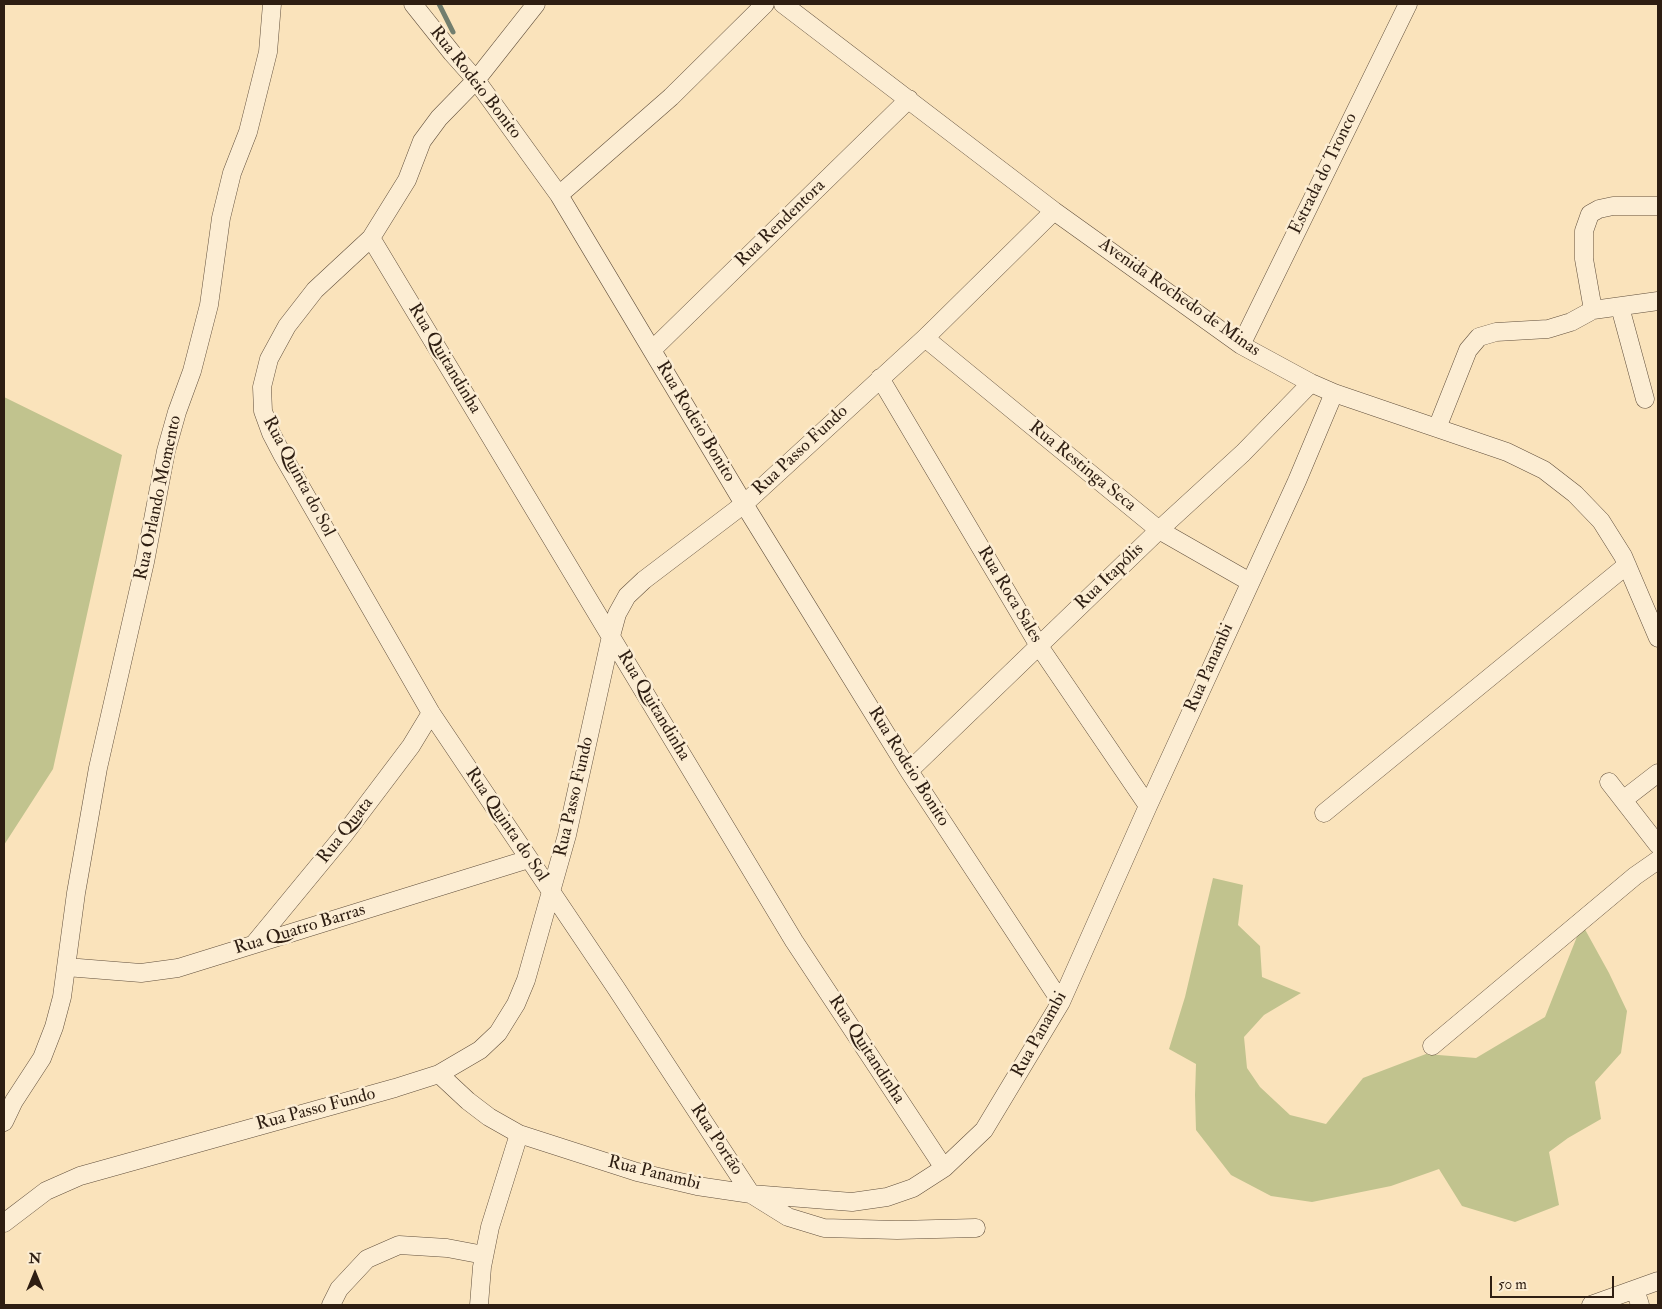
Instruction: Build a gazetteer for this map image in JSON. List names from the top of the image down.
{
  "streets": {
    "street": [
      "Rua Rodeio Bonito",
      "Estrada do Tronco",
      "Rua Rendentora",
      "Avenida Rochedo de Minas",
      "Rua Quitandinha",
      "Rua Passo Fundo",
      "Rua Restinga Seca",
      "Rua Quinta do Sol",
      "Rua Orlando Momento",
      "Rua Itapólis",
      "Rua Roca Sales",
      "Rua Panambi",
      "Rua Quata",
      "Rua Quatro Barras",
      "Rua Portão"
    ]
  },
  "crossings": [
    ["Rua Rodeio Bonito", "Rua Rendentora"],
    ["Rua Rodeio Bonito", "Rua Passo Fundo"],
    ["Rua Rodeio Bonito", "Rua Quinta do Sol"],
    ["Rua Rodeio Bonito", "Rua Itapólis"],
    ["Rua Rodeio Bonito", "Rua Panambi"],
    ["Estrada do Tronco", "Avenida Rochedo de Minas"],
    ["Rua Rendentora", "Avenida Rochedo de Minas"],
    ["Avenida Rochedo de Minas", "Rua Passo Fundo"],
    ["Avenida Rochedo de Minas", "Rua Itapólis"],
    ["Avenida Rochedo de Minas", "Rua Panambi"],
    ["Rua Quitandinha", "Rua Passo Fundo"],
    ["Rua Quitandinha", "Rua Quinta do Sol"],
    ["Rua Quitandinha", "Rua Panambi"],
    ["Rua Passo Fundo", "Rua Restinga Seca"],
    ["Rua Passo Fundo", "Rua Quinta do Sol"],
    ["Rua Passo Fundo", "Rua Roca Sales"],
    ["Rua Passo Fundo", "Rua Panambi"],
    ["Rua Passo Fundo", "Rua Portão"],
    ["Rua Restinga Seca", "Rua Itapólis"],
    ["Rua Restinga Seca", "Rua Panambi"],
    ["Rua Quinta do Sol", "Rua Quata"],
    ["Rua Quinta do Sol", "Rua Quatro Barras"],
    ["Rua Quinta do Sol", "Rua Portão"],
    ["Rua Orlando Momento", "Rua Quatro Barras"],
    ["Rua Itapólis", "Rua Roca Sales"],
    ["Rua Roca Sales", "Rua Panambi"],
    ["Rua Panambi", "Rua Portão"],
    ["Rua Quata", "Rua Quatro Barras"]
  ],
  "scale_bar": "50 m",
  "north": "top"
}
